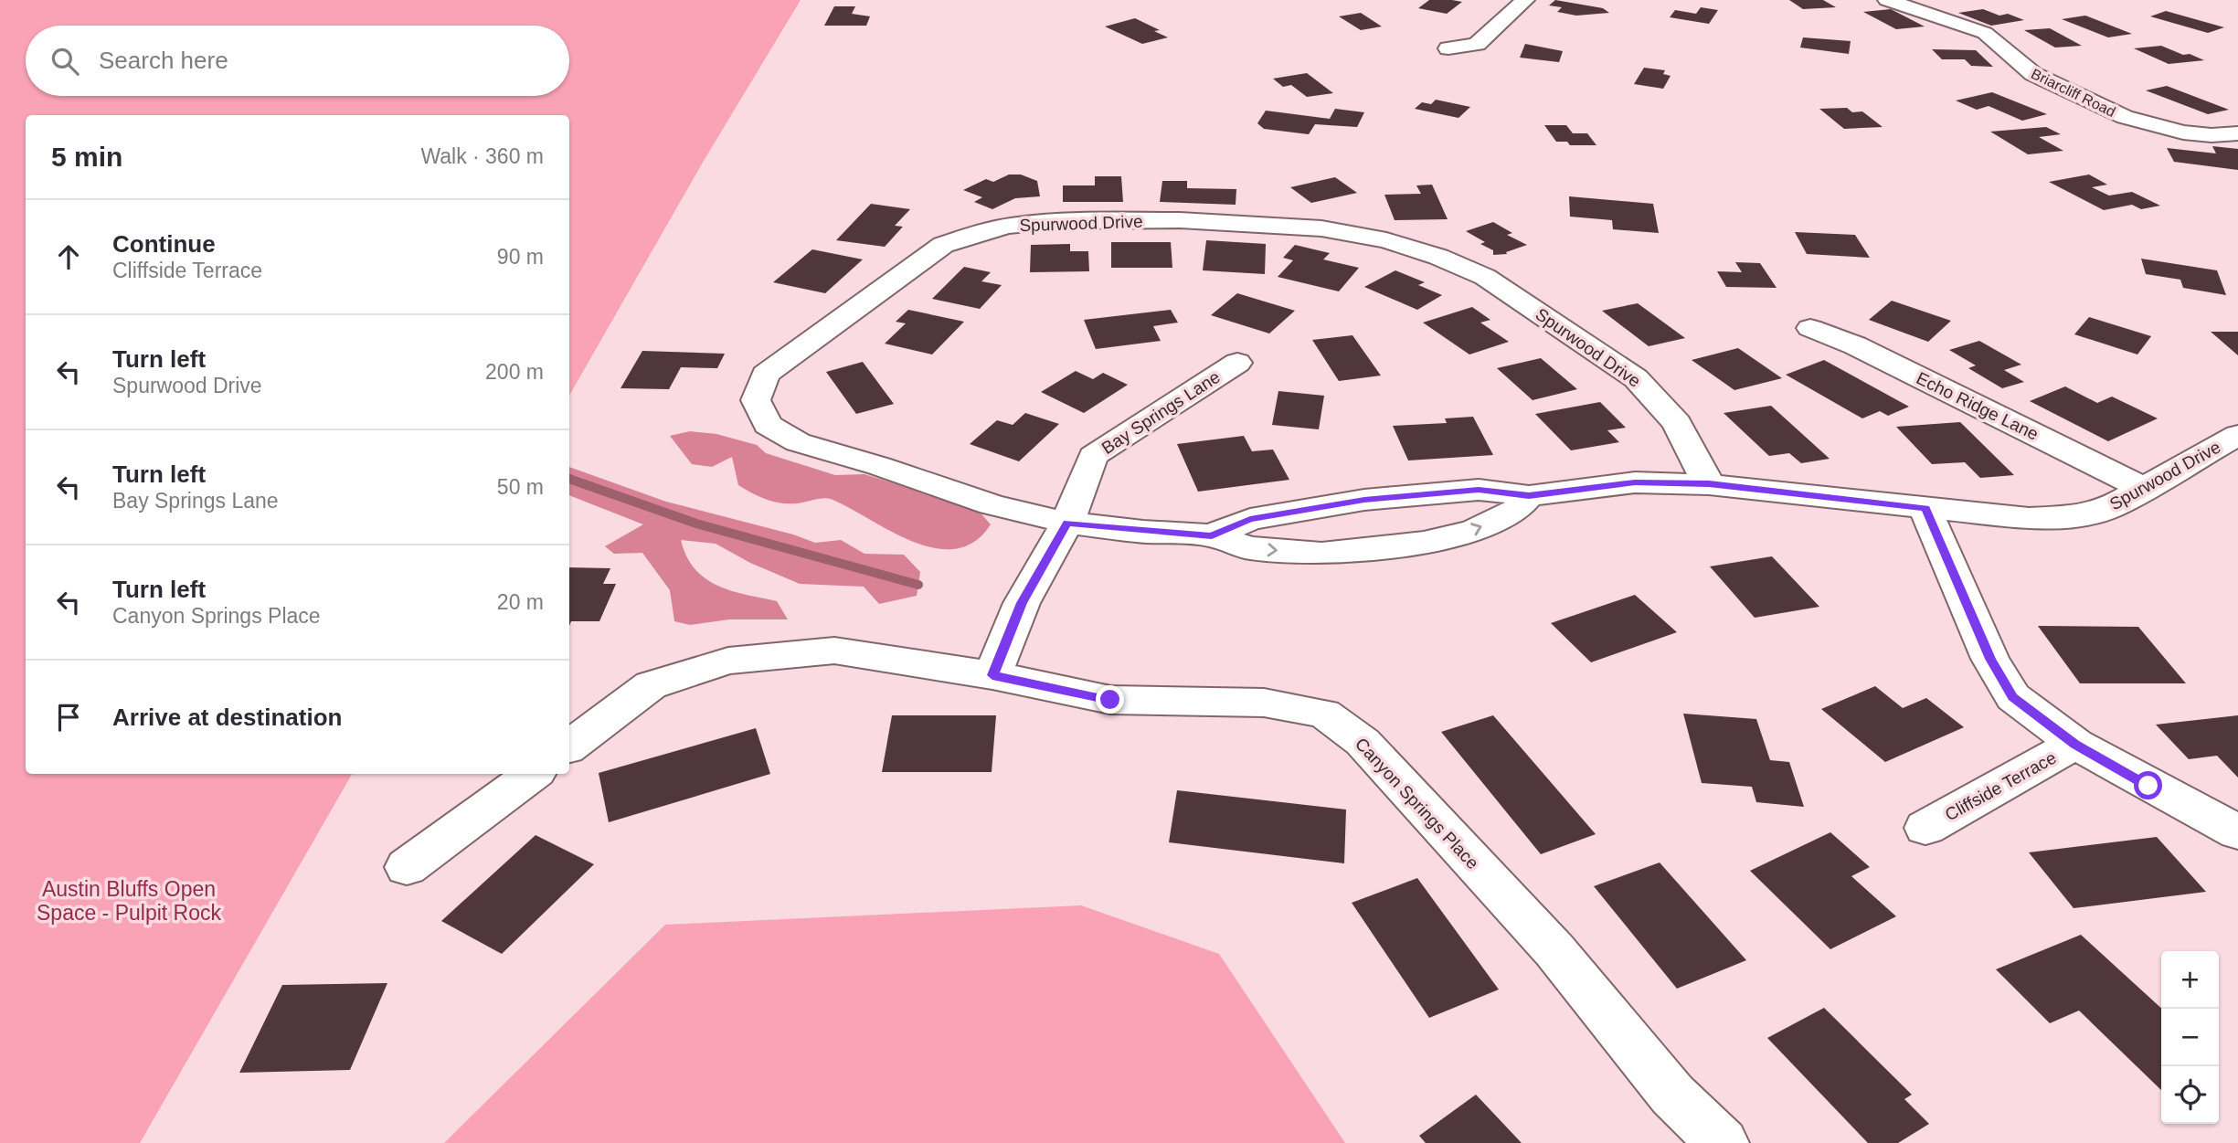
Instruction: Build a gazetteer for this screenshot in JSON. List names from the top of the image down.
{
  "streets": {
    "street": [
      "Briarcliff Road",
      "Spurwood Drive",
      "Echo Ridge Lane",
      "Bay Springs Lane",
      "Cliffside Terrace",
      "Canyon Springs Place"
    ]
  },
  "crossings": [
    ["Spurwood Drive", "Echo Ridge Lane"],
    ["Spurwood Drive", "Bay Springs Lane"],
    ["Spurwood Drive", "Cliffside Terrace"],
    ["Bay Springs Lane", "Canyon Springs Place"]
  ],
  "parks": ["Austin Bluffs Open Space - Pulpit Rock"],
  "page": {
    "search": "Search here",
    "heading": ["5 min", "Walk · 360 m"],
    "list": [
      ["Continue", "Cliffside Terrace", "90 m"],
      ["Turn left", "Spurwood Drive", "200 m"],
      ["Turn left", "Bay Springs Lane", "50 m"],
      ["Turn left", "Canyon Springs Place", "20 m"],
      "Arrive at destination"
    ],
    "map_buttons": ["+", "−"]
  }
}
